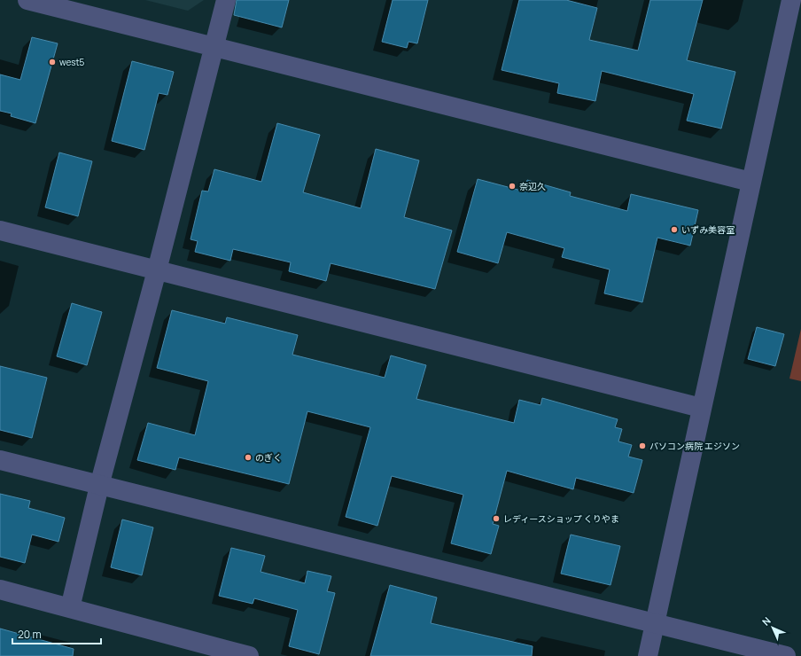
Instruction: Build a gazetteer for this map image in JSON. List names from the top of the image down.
{
  "places": [
    "west5",
    "奈辺久",
    "いずみ美容室",
    "パソコン病院 エジソン",
    "のぎく",
    "レディースショップ くりやま"
  ],
  "scale_bar": "20 m",
  "north": "top left"
}
